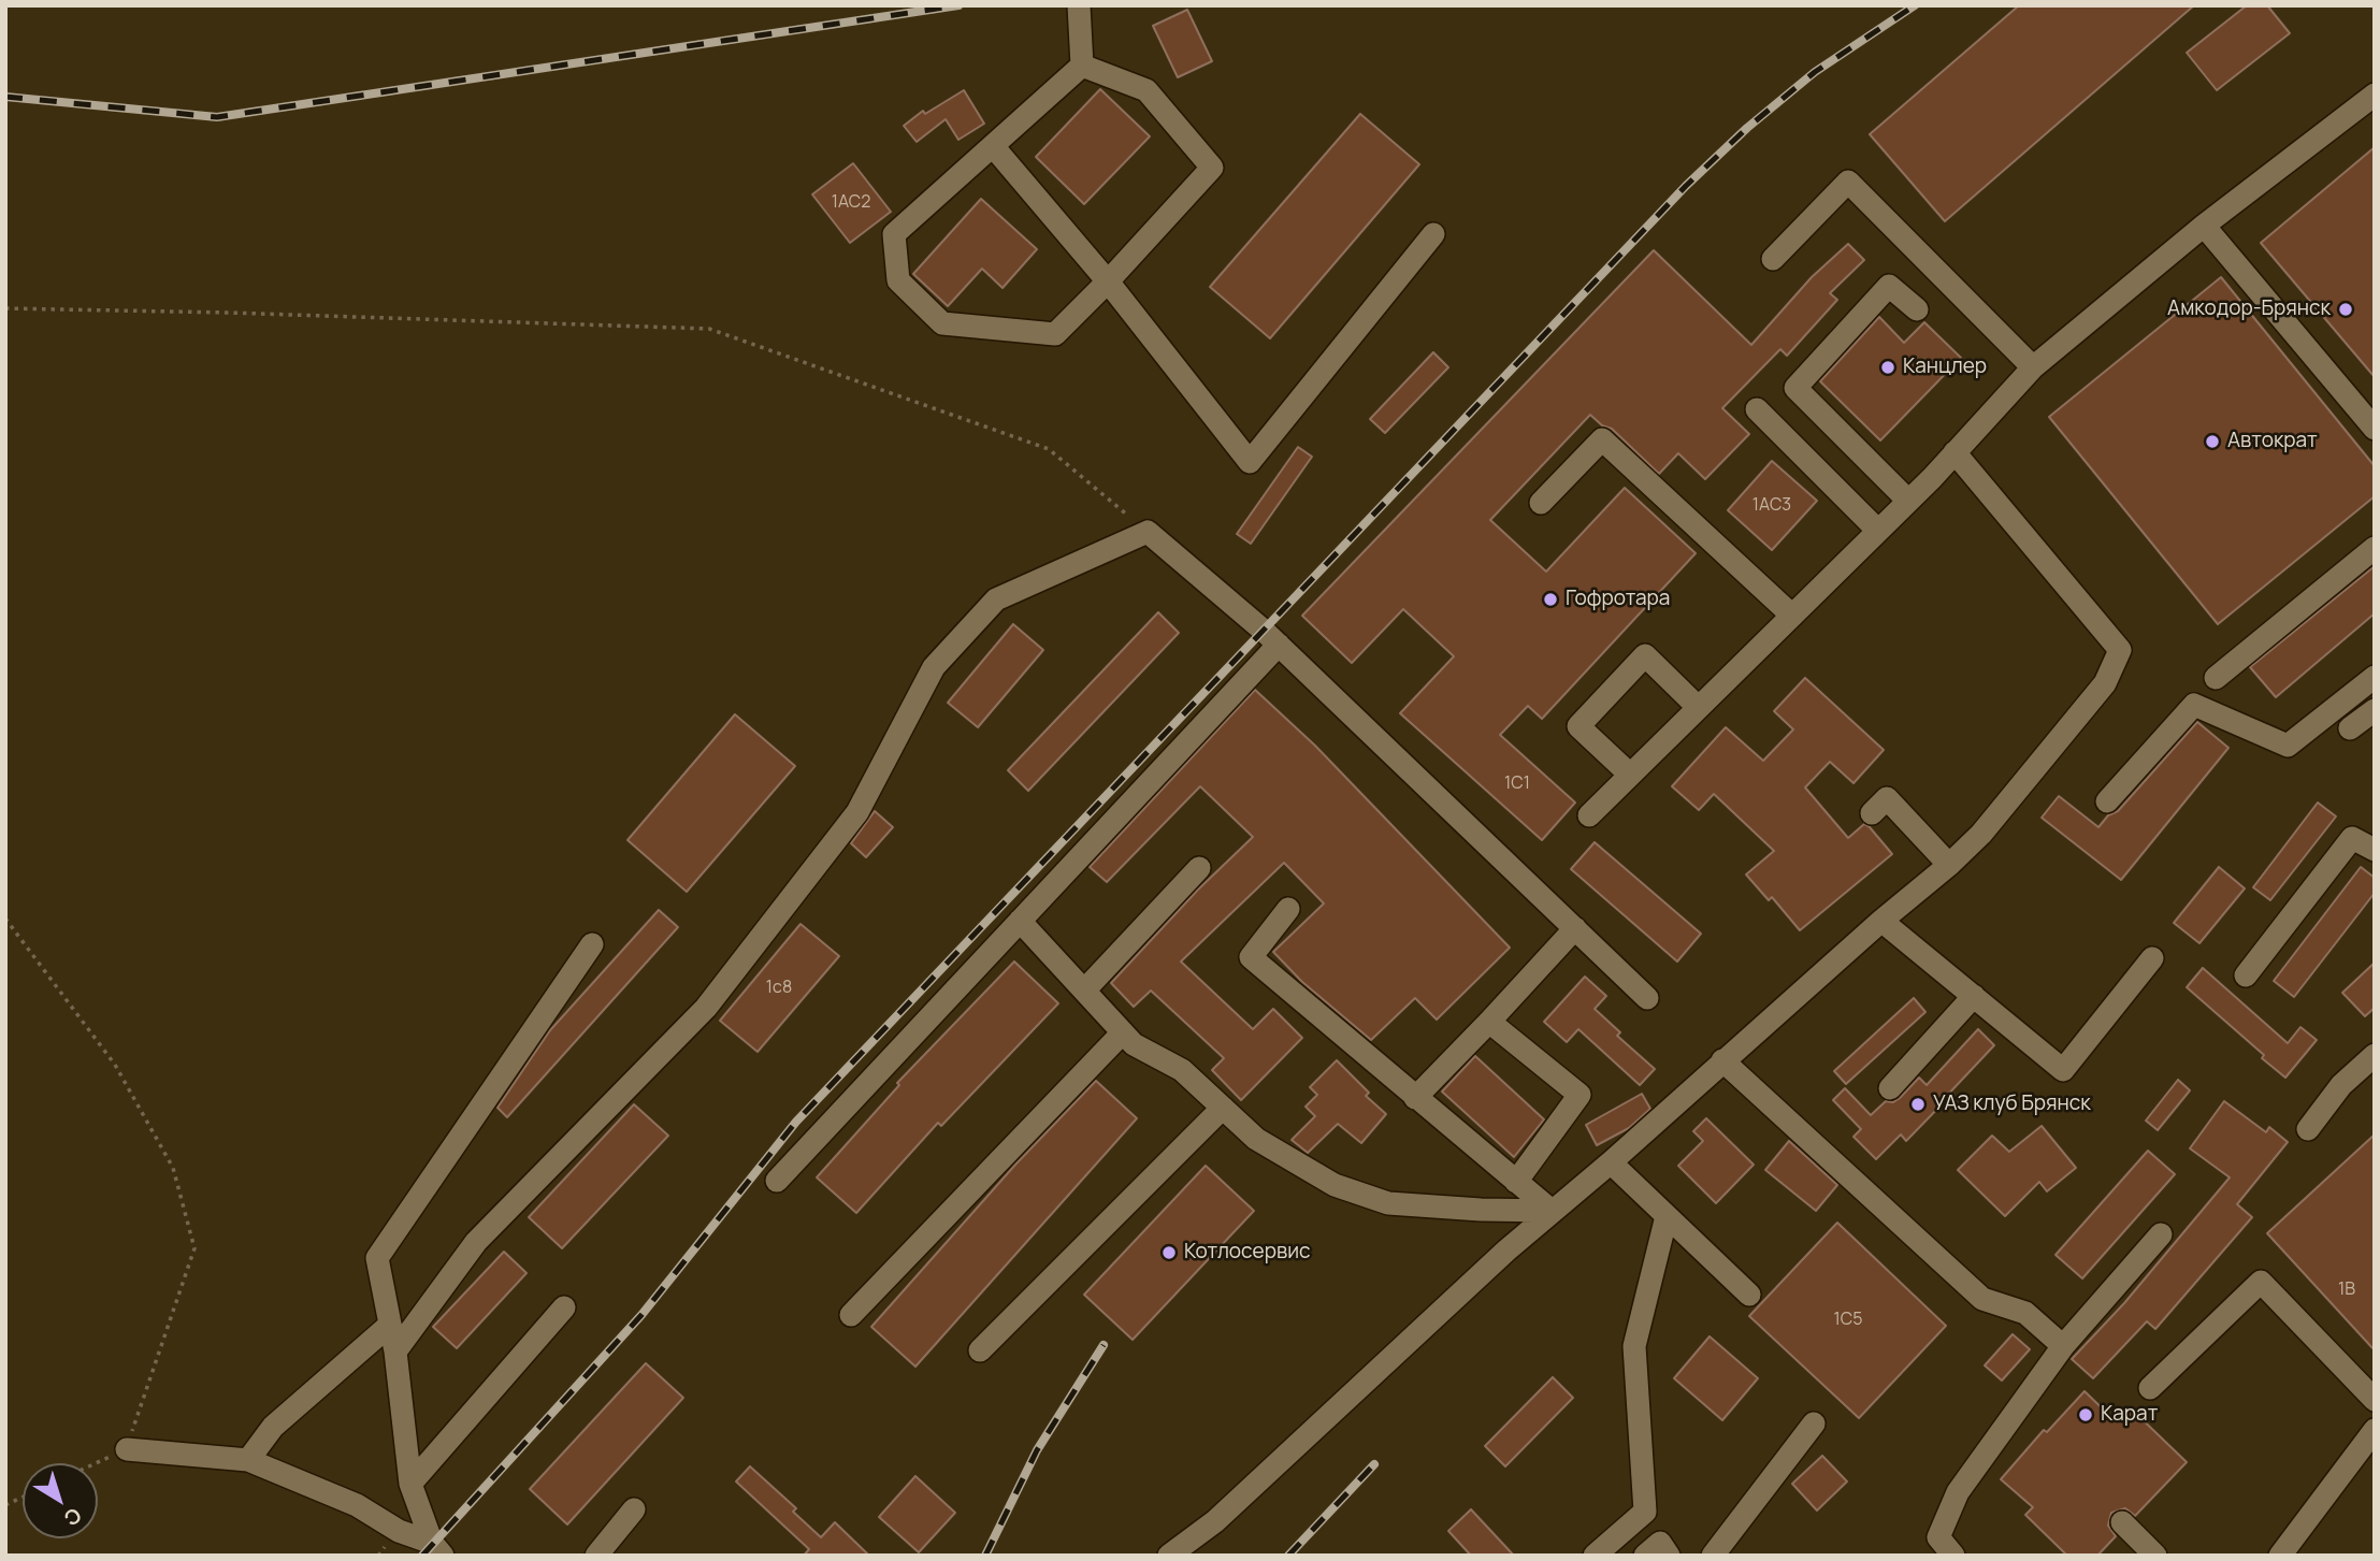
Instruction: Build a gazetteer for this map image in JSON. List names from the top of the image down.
{
  "places": [
    "Амкодор-Брянск",
    "Канцлер",
    "Автократ",
    "Гофротара",
    "УАЗ клуб Брянск",
    "Котлосервис",
    "Карат"
  ],
  "house_numbers": [
    "1АС2",
    "1АС3",
    "1С1",
    "1с8",
    "1В",
    "1С5"
  ],
  "north": "bottom right"
}
